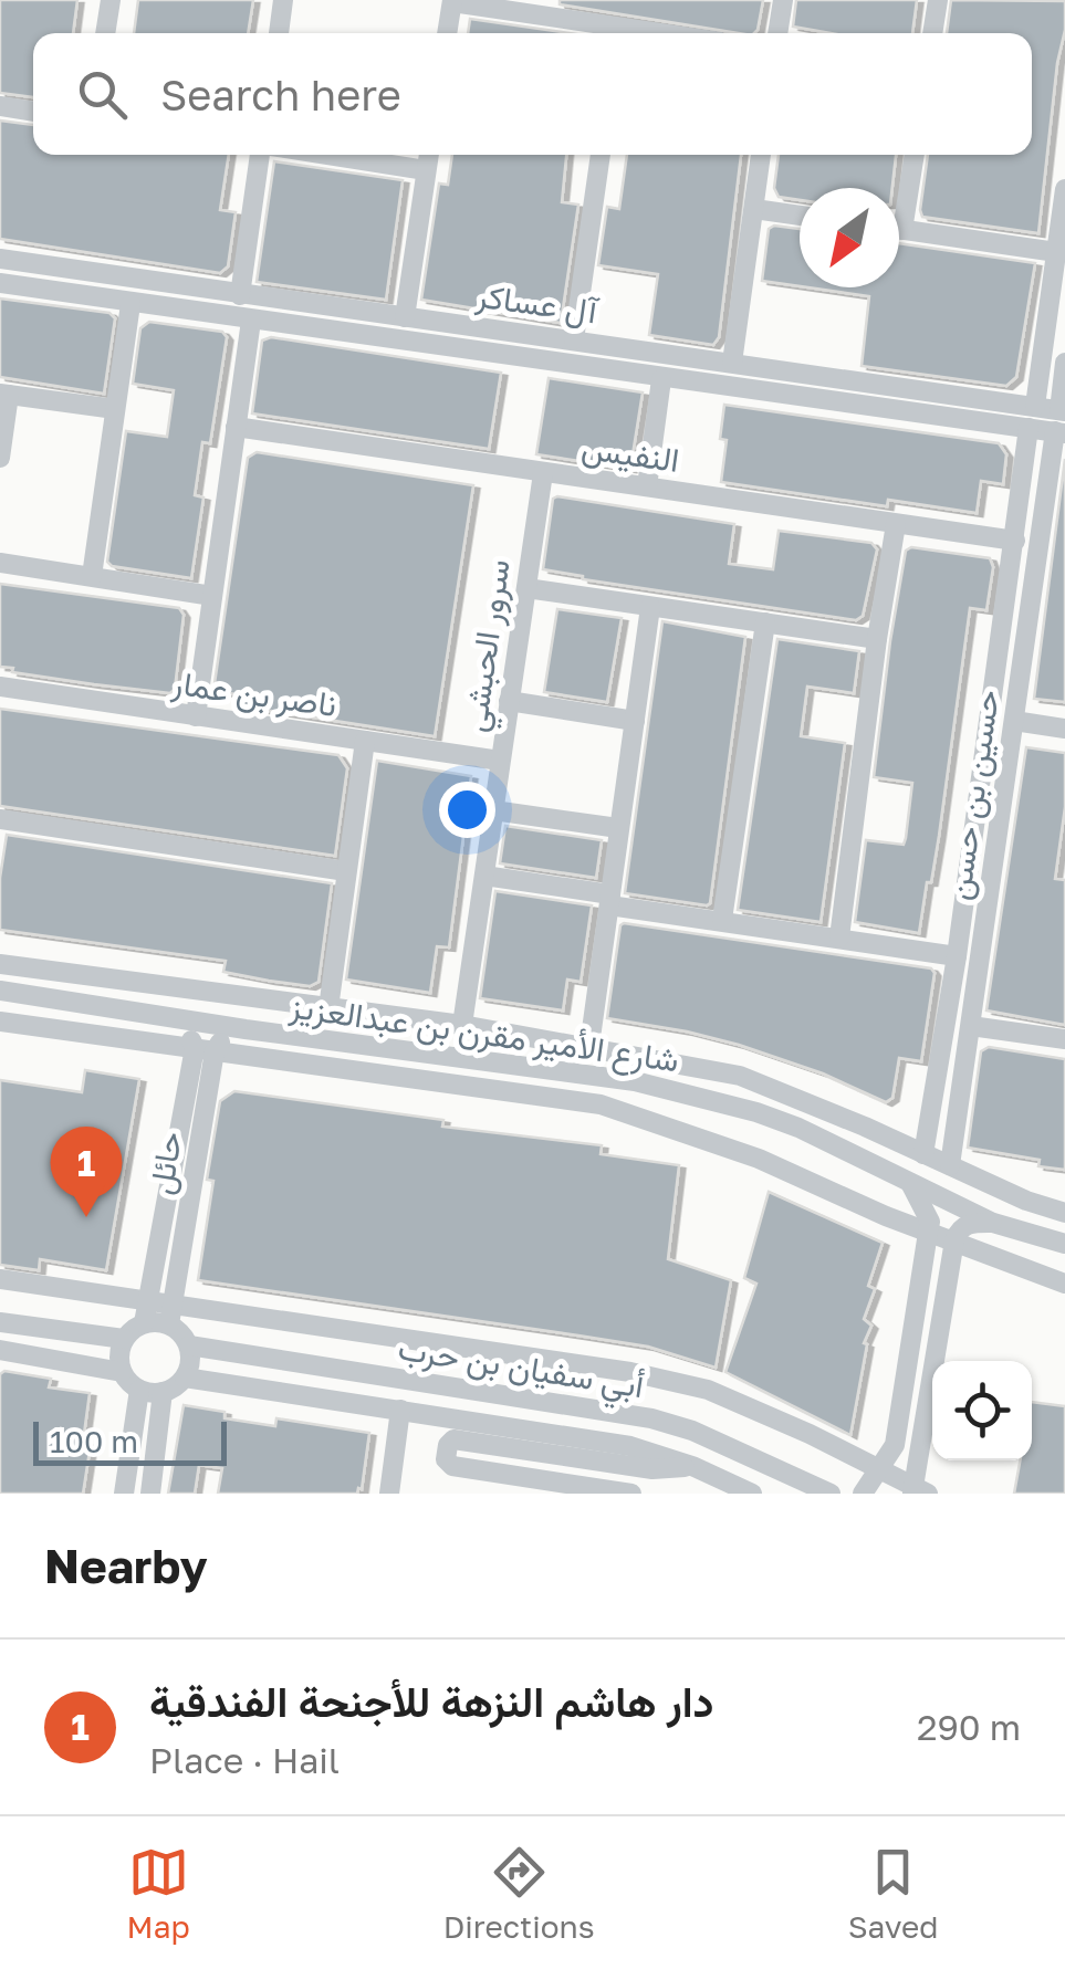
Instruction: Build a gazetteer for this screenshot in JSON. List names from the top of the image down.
{
  "streets": {
    "street": [
      "آل عساكر",
      "النفيس",
      "سرور الحبشي",
      "ناصر بن عمار",
      "حسين بن حسن",
      "شارع الأمير مقرن بن عبدالعزيز",
      "حائل",
      "أبي سفيان بن حرب"
    ]
  },
  "crossings": [
    ["آل عساكر", "حسين بن حسن"],
    ["النفيس", "سرور الحبشي"],
    ["النفيس", "حسين بن حسن"],
    ["سرور الحبشي", "ناصر بن عمار"],
    ["سرور الحبشي", "شارع الأمير مقرن بن عبدالعزيز"],
    ["حسين بن حسن", "شارع الأمير مقرن بن عبدالعزيز"],
    ["حائل", "أبي سفيان بن حرب"]
  ],
  "scale_bar": "100 m",
  "north": "bottom left",
  "page": {
    "search": "Search here",
    "pins": "1",
    "scale": "100 m",
    "heading": "Nearby",
    "list": [
      {
        "mark": "1",
        "name": "دار هاشم النزهة للأجنحة الفندقية",
        "note": "Place · Hail",
        "value": "290 m"
      }
    ],
    "nav": ["Map", "Directions", "Saved"]
  }
}
